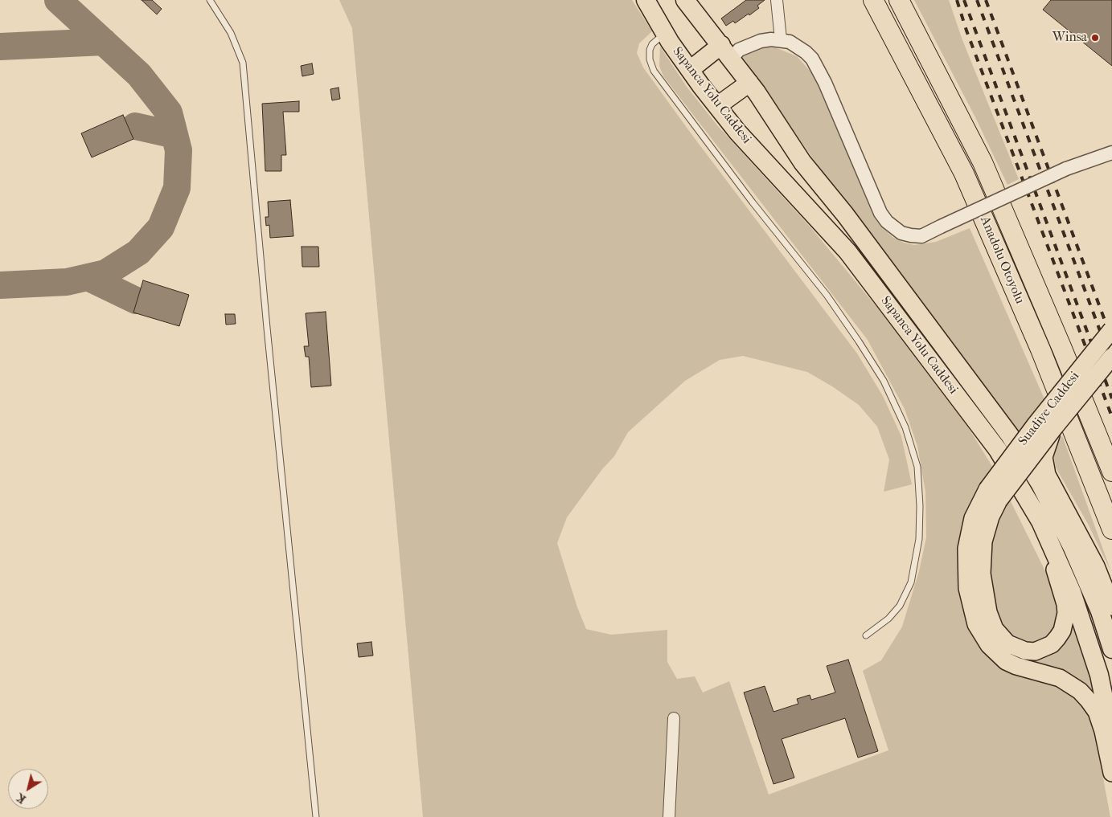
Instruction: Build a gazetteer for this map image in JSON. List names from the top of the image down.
{
  "streets": {
    "highway": ["Sapanca Yolu Caddesi", "Anadolu Otoyolu"],
    "main road": ["Suadiye Caddesi"]
  },
  "places": ["Winsa"],
  "north": "bottom left"
}
